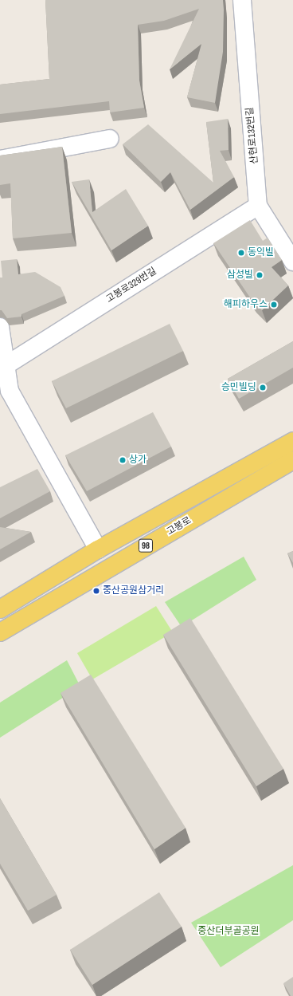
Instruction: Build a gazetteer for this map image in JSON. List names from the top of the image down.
{
  "streets": {
    "main road": ["고봉로", "98"],
    "street": ["산현로132번길", "고봉로329번길"]
  },
  "crossings": [
    ["산현로132번길", "고봉로329번길"]
  ],
  "parks": ["중산더부골공원"],
  "places": [
    "동익빌",
    "삼성빌",
    "해피하우스",
    "승민빌딩",
    "상가",
    "중산공원삼거리"
  ]
}
